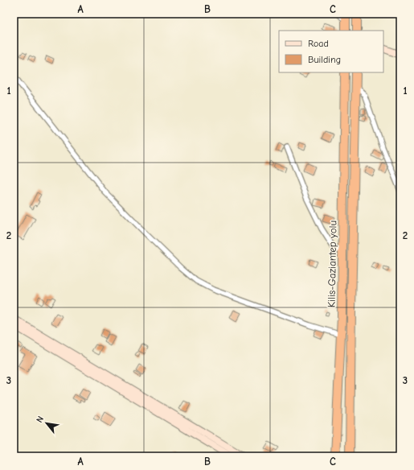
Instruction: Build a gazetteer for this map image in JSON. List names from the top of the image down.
{
  "streets": {
    "highway": ["Kilis-Gaziantep yolu"]
  },
  "legend": ["Road", "Building"],
  "north": "top left",
  "grid": {
    "columns": ["A", "B", "C"],
    "rows": ["1", "2", "3"]
  }
}
